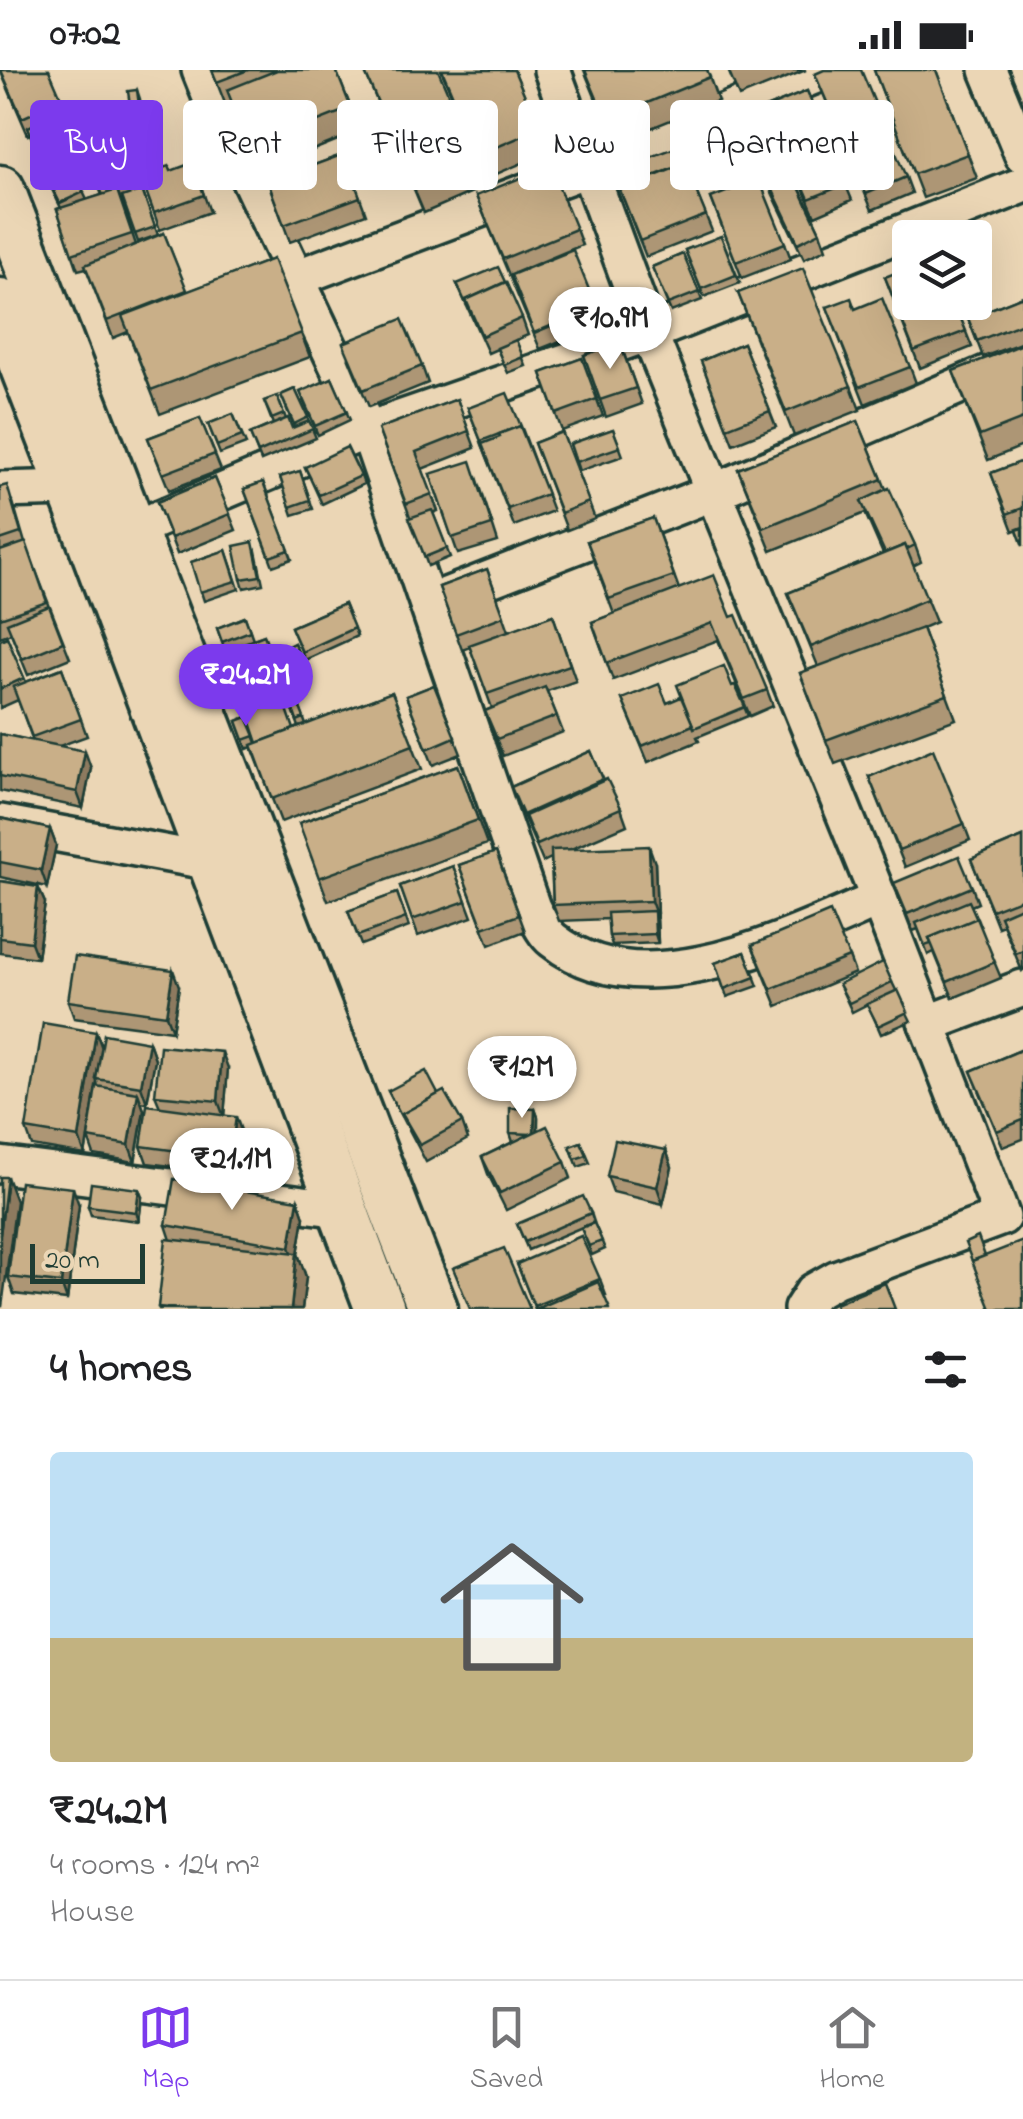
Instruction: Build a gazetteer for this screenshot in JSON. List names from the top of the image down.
{
  "scale_bar": "20 m",
  "page": {
    "status": "07:02",
    "chip": [
      "Buy",
      "Rent",
      "Filters",
      "New",
      "Apartment"
    ],
    "price": [
      "₹10.9M",
      "₹24.2M",
      "₹12M",
      "₹21.1M"
    ],
    "scale": "20 m",
    "heading": "4 homes",
    "list": [
      {
        "name": "₹24.2M",
        "note": "4 rooms · 124 m² · House"
      }
    ],
    "tabs": ["Map", "Saved", "Home"]
  }
}
